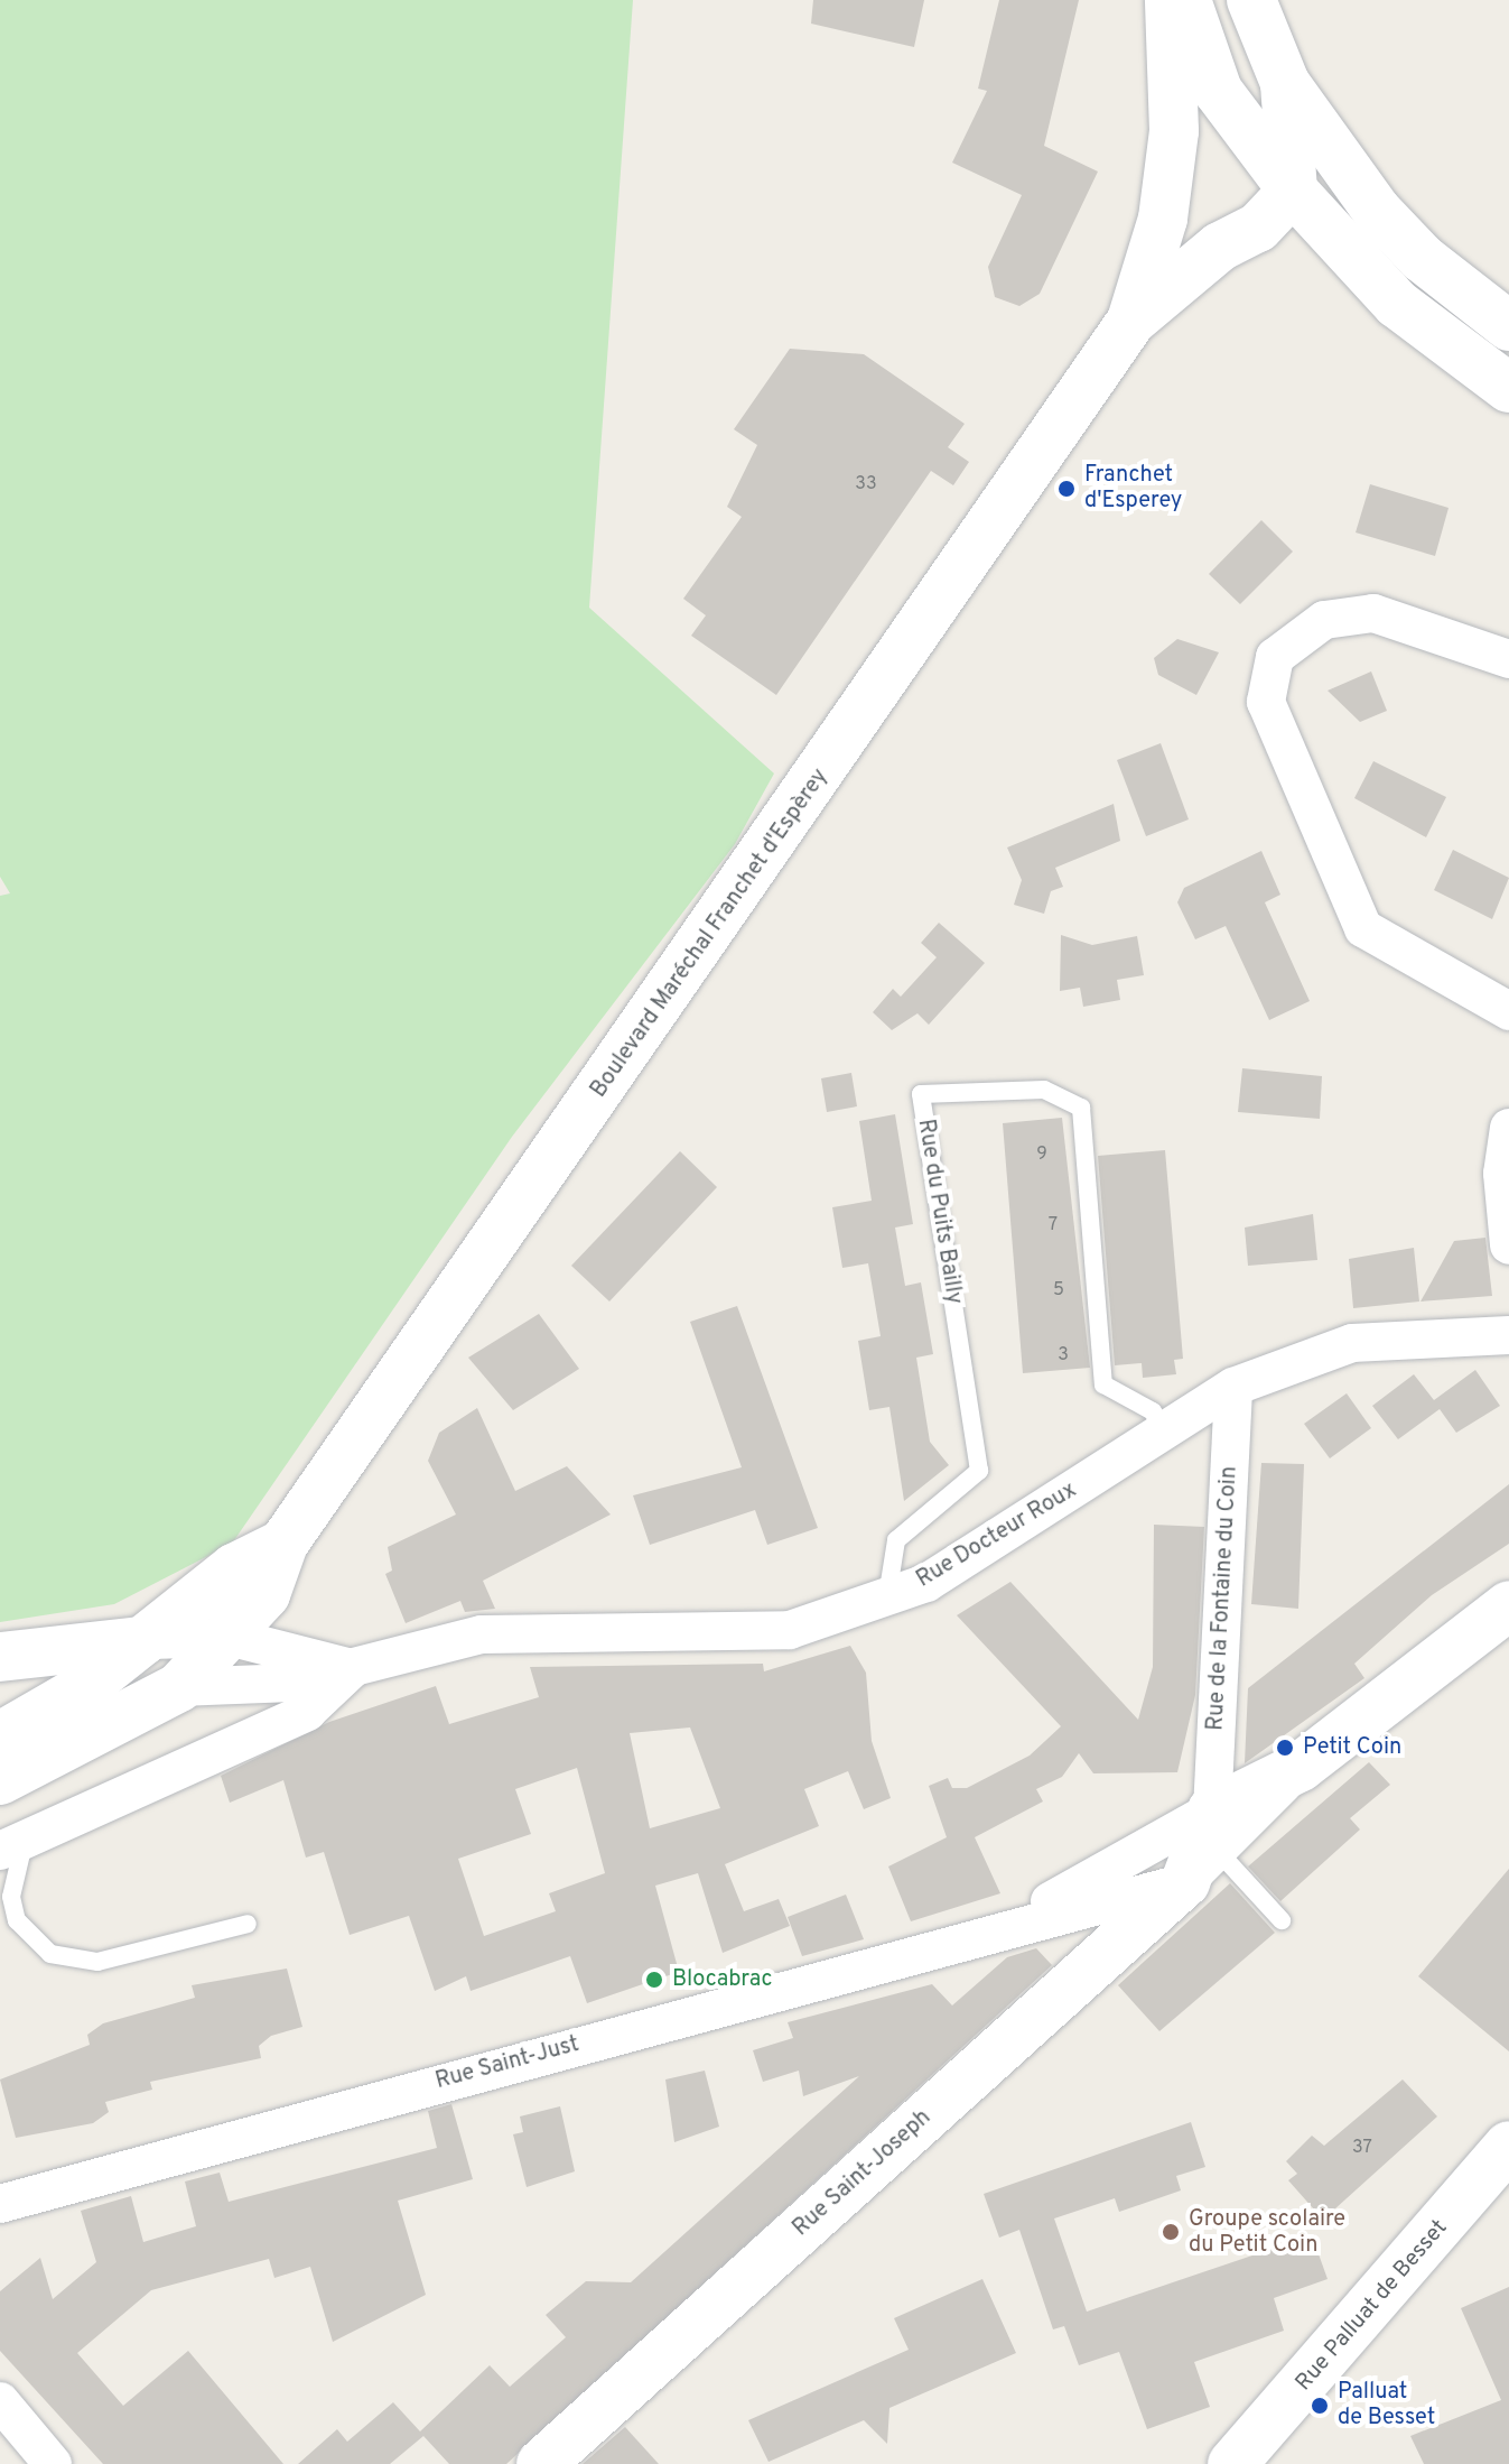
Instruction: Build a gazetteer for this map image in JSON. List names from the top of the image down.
{
  "streets": {
    "main road": ["Boulevard Maréchal Franchet d'Espèrey", "Rue Saint-Joseph", "Rue Palluat de Besset"],
    "street": ["Rue Docteur Roux", "Rue de la Fontaine du Coin", "Rue Saint-Just"],
    "lane": ["Rue du Puits Bailly"]
  },
  "crossings": [
    ["Boulevard Maréchal Franchet d'Espèrey", "Rue Docteur Roux"],
    ["Rue du Puits Bailly", "Rue Docteur Roux"],
    ["Rue Docteur Roux", "Rue de la Fontaine du Coin"],
    ["Rue de la Fontaine du Coin", "Rue Saint-Just"],
    ["Rue de la Fontaine du Coin", "Rue Saint-Joseph"],
    ["Rue Saint-Just", "Rue Saint-Joseph"]
  ],
  "places": [
    "Franchet d'Esperey",
    "Petit Coin",
    "Blocabrac",
    "Groupe scolaire du Petit Coin",
    "Palluat de Besset"
  ],
  "house_numbers": [
    "33",
    "9",
    "7",
    "5",
    "3",
    "37"
  ]
}
